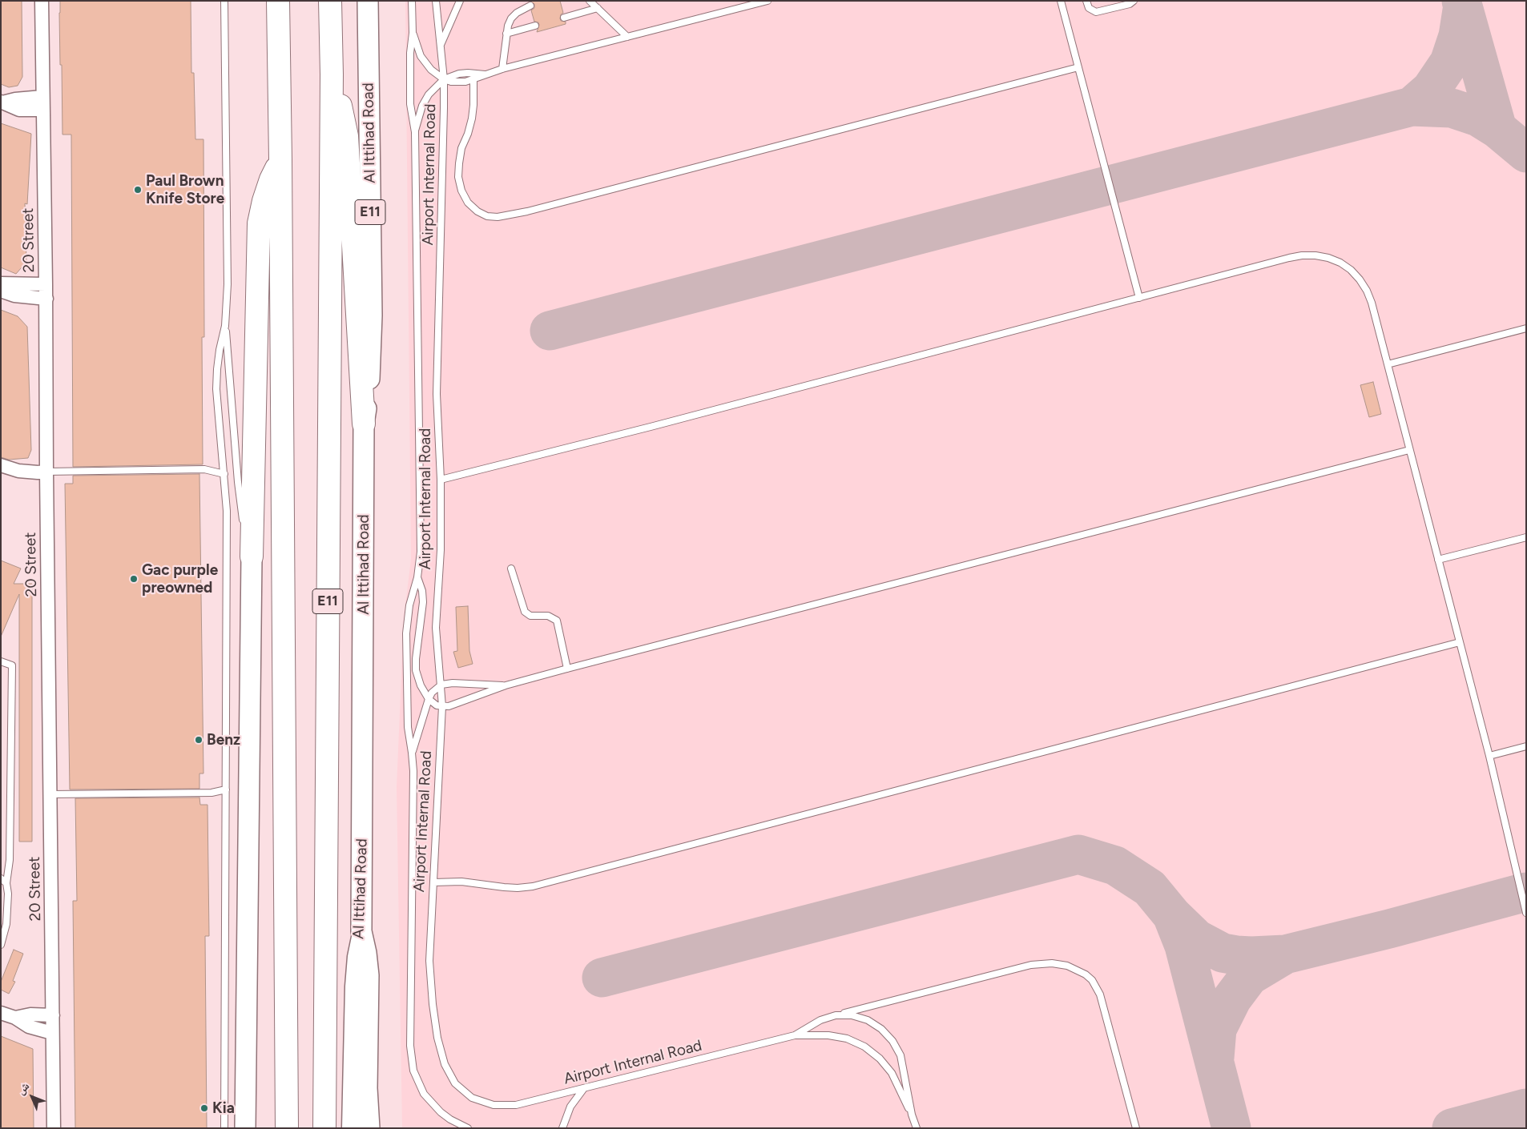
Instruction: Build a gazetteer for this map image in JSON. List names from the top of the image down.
{
  "streets": {
    "highway": ["E11"],
    "main road": ["Al Ittihad Road"],
    "street": ["20 Street"],
    "lane": ["Airport Internal Road"]
  },
  "places": [
    "Paul Brown Knife Store",
    "Gac purple preowned",
    "Benz",
    "Kia"
  ],
  "north": "top left"
}
